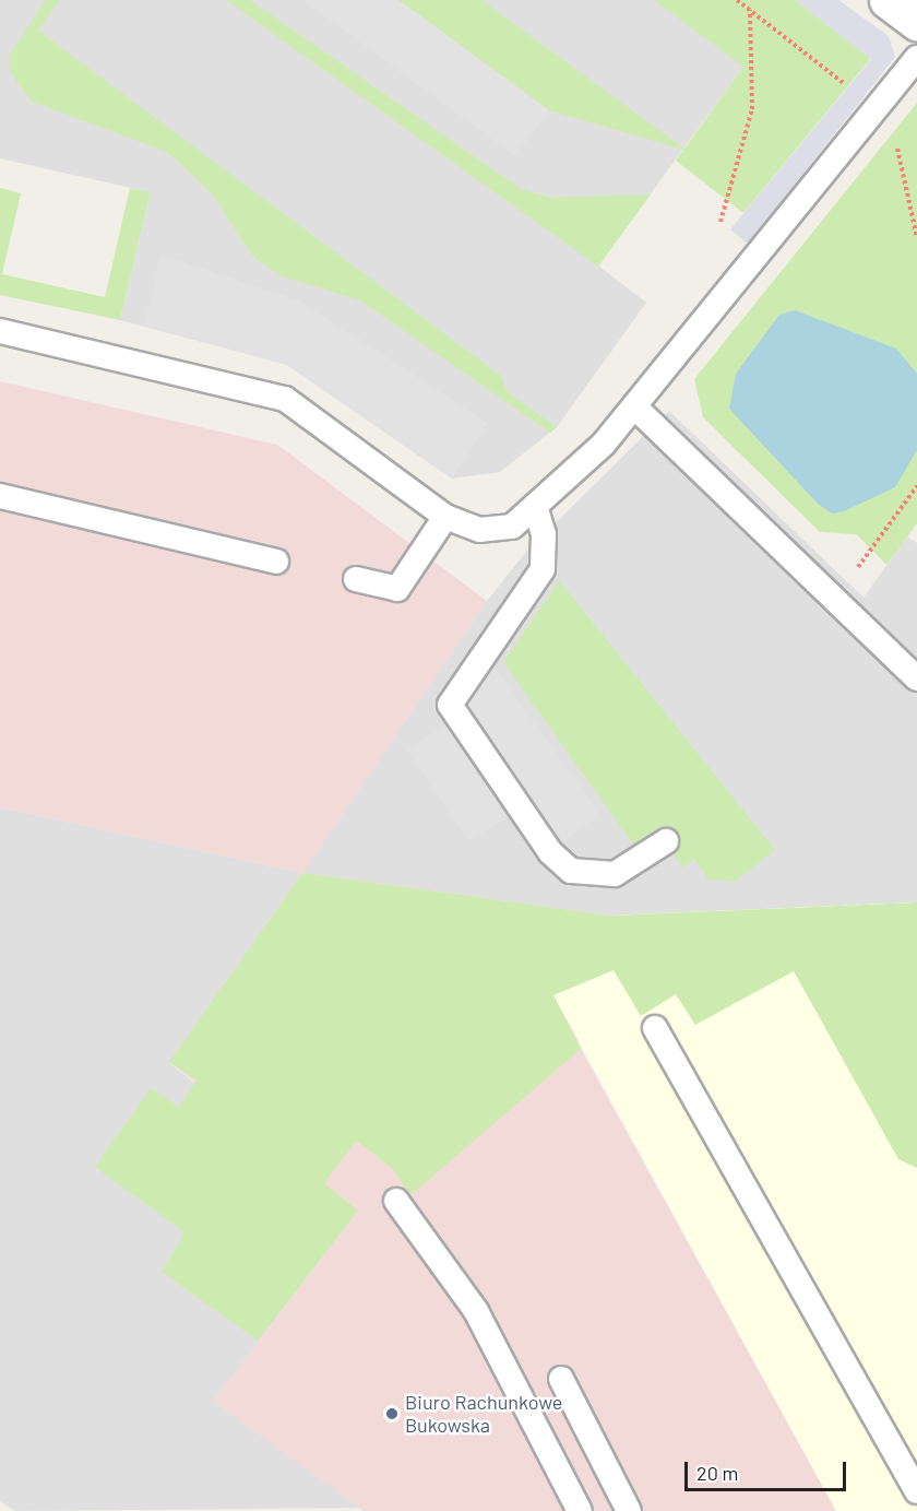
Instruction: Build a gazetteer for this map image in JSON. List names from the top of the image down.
{
  "places": ["Biuro Rachunkowe Bukowska"],
  "scale_bar": "20 m"
}
